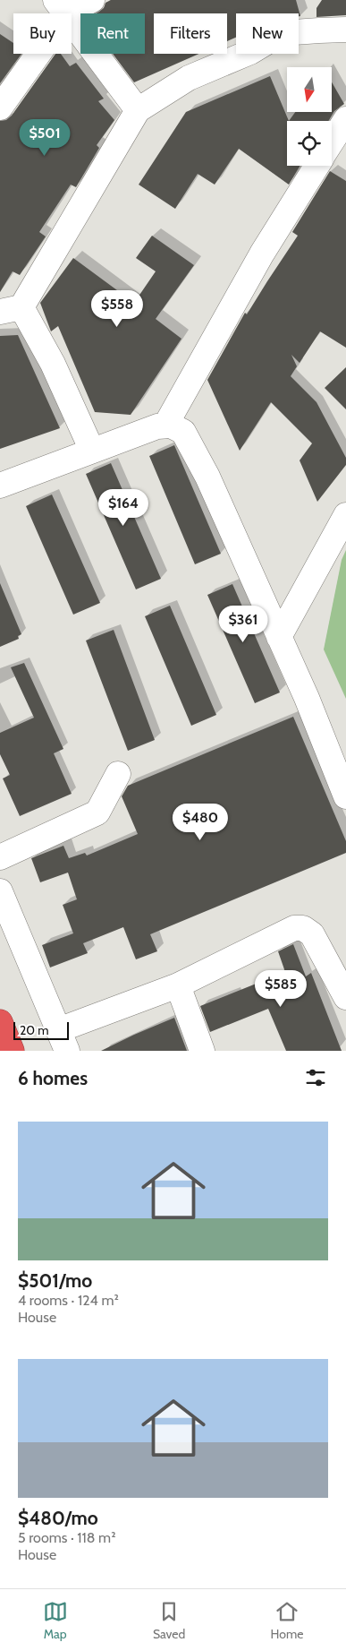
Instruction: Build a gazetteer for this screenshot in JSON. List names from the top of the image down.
{
  "scale_bar": "20 m",
  "north": "bottom",
  "page": {
    "chip": [
      "Buy",
      "Rent",
      "Filters",
      "New"
    ],
    "price": [
      "$501",
      "$558",
      "$164",
      "$361",
      "$480",
      "$585"
    ],
    "scale": "20 m",
    "heading": "6 homes",
    "list": [
      {
        "name": "$501/mo",
        "note": "4 rooms · 124 m² · House"
      },
      {
        "name": "$480/mo",
        "note": "5 rooms · 118 m² · House"
      }
    ],
    "tabs": ["Map", "Saved", "Home"]
  }
}
